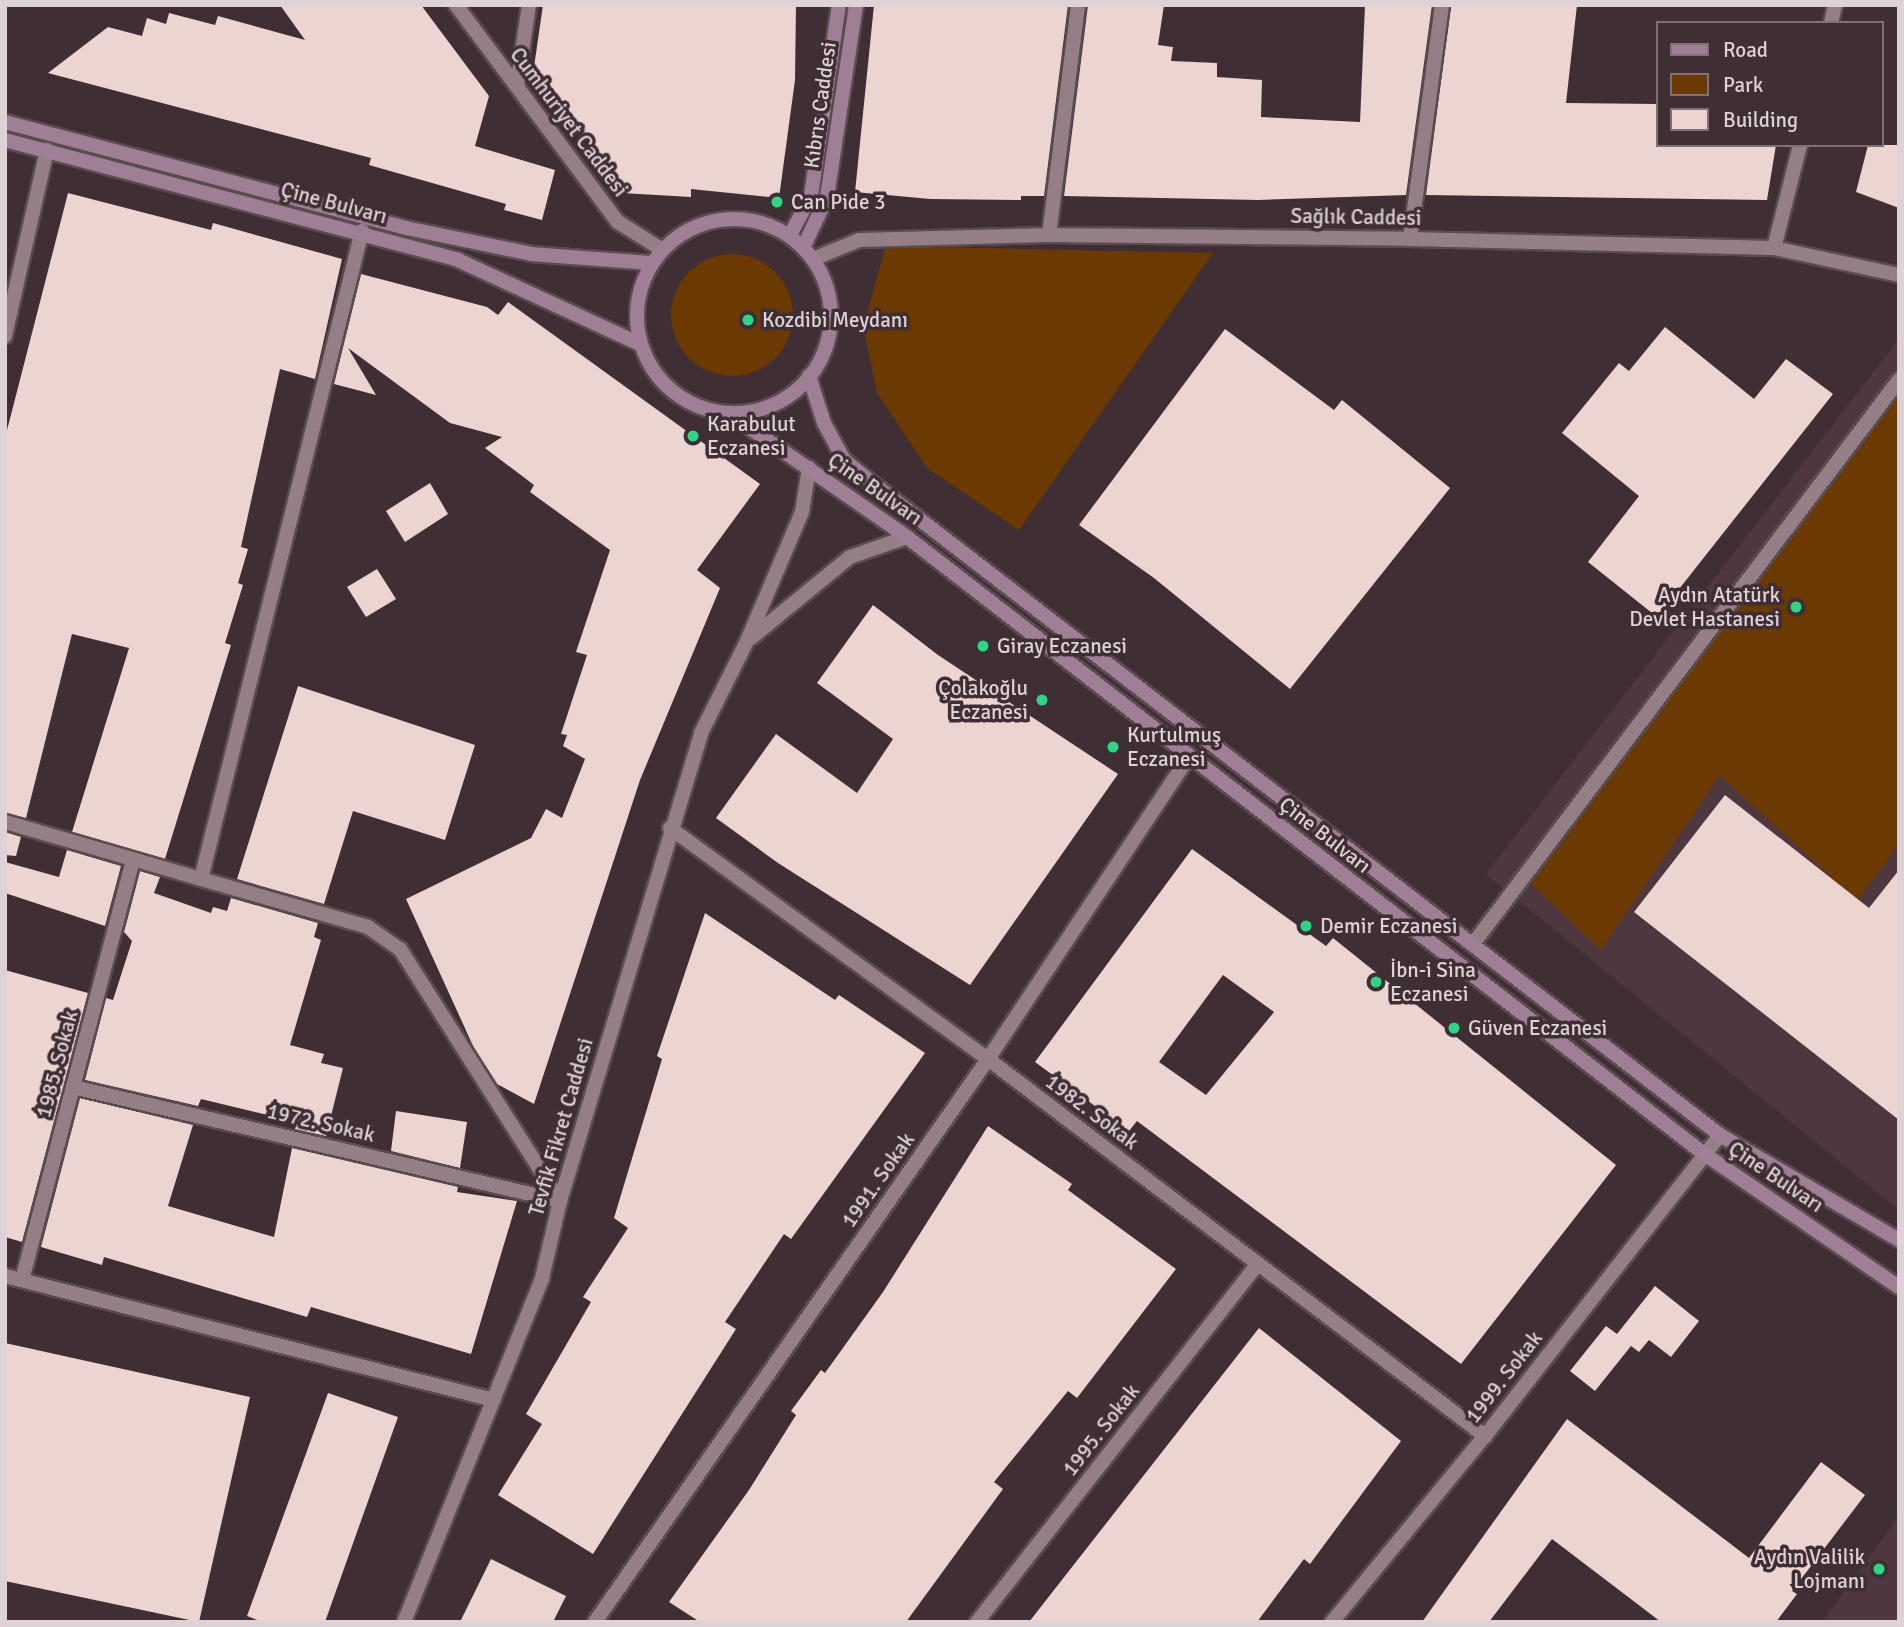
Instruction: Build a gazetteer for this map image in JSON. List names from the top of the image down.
{
  "streets": {
    "main road": ["Kıbrıs Caddesi", "Çine Bulvarı"],
    "street": [
      "Cumhuriyet Caddesi",
      "Sağlık Caddesi",
      "1985. Sokak",
      "1982. Sokak",
      "1972. Sokak",
      "Tevfik Fikret Caddesi",
      "1991. Sokak",
      "1999. Sokak",
      "1995. Sokak"
    ]
  },
  "crossings": [
    ["Kıbrıs Caddesi", "Cumhuriyet Caddesi"],
    ["Kıbrıs Caddesi", "Çine Bulvarı"],
    ["Kıbrıs Caddesi", "Sağlık Caddesi"],
    ["Cumhuriyet Caddesi", "Çine Bulvarı"],
    ["Cumhuriyet Caddesi", "Sağlık Caddesi"],
    ["Çine Bulvarı", "Sağlık Caddesi"],
    ["Çine Bulvarı", "Tevfik Fikret Caddesi"],
    ["Çine Bulvarı", "1991. Sokak"],
    ["Çine Bulvarı", "1999. Sokak"],
    ["1985. Sokak", "1972. Sokak"],
    ["1982. Sokak", "Tevfik Fikret Caddesi"],
    ["1982. Sokak", "1991. Sokak"],
    ["1982. Sokak", "1999. Sokak"],
    ["1982. Sokak", "1995. Sokak"],
    ["1972. Sokak", "Tevfik Fikret Caddesi"]
  ],
  "places": [
    "Can Pide 3",
    "Kozdibi Meydanı",
    "Karabulut Eczanesi",
    "Aydın Atatürk Devlet Hastanesi",
    "Giray Eczanesi",
    "Çolakoğlu Eczanesi",
    "Kurtulmuş Eczanesi",
    "Demir Eczanesi",
    "İbn-i Sina Eczanesi",
    "Güven Eczanesi",
    "Aydın Valilik Lojmanı"
  ],
  "legend": ["Road", "Park", "Building"]
}
